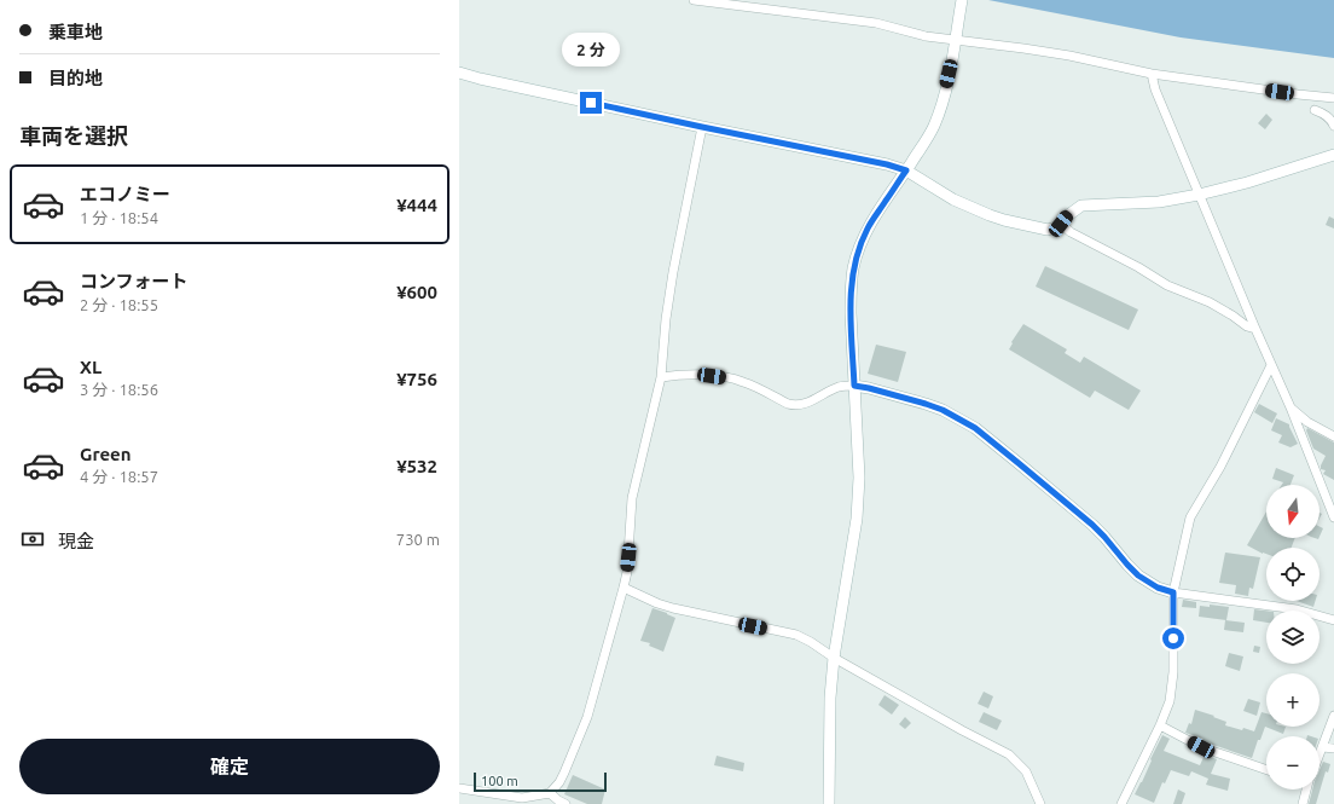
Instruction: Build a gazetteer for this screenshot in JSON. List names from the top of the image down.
{
  "scale_bar": "100 m",
  "north": "bottom",
  "page": {
    "banner": ["乗車地", "目的地"],
    "bubble": "2 分",
    "heading": "車両を選択",
    "list": [
      {
        "name": "エコノミー",
        "note": "1 分 · 18:54",
        "value": "¥444"
      },
      {
        "name": "コンフォート",
        "note": "2 分 · 18:55",
        "value": "¥600"
      },
      {
        "name": "XL",
        "note": "3 分 · 18:56",
        "value": "¥756"
      },
      {
        "name": "Green",
        "note": "4 分 · 18:57",
        "value": "¥532"
      }
    ],
    "map_buttons": ["+", "−"],
    "pay": ["現金", "730 m"],
    "buttons": "確定",
    "scale": "100 m"
  }
}
